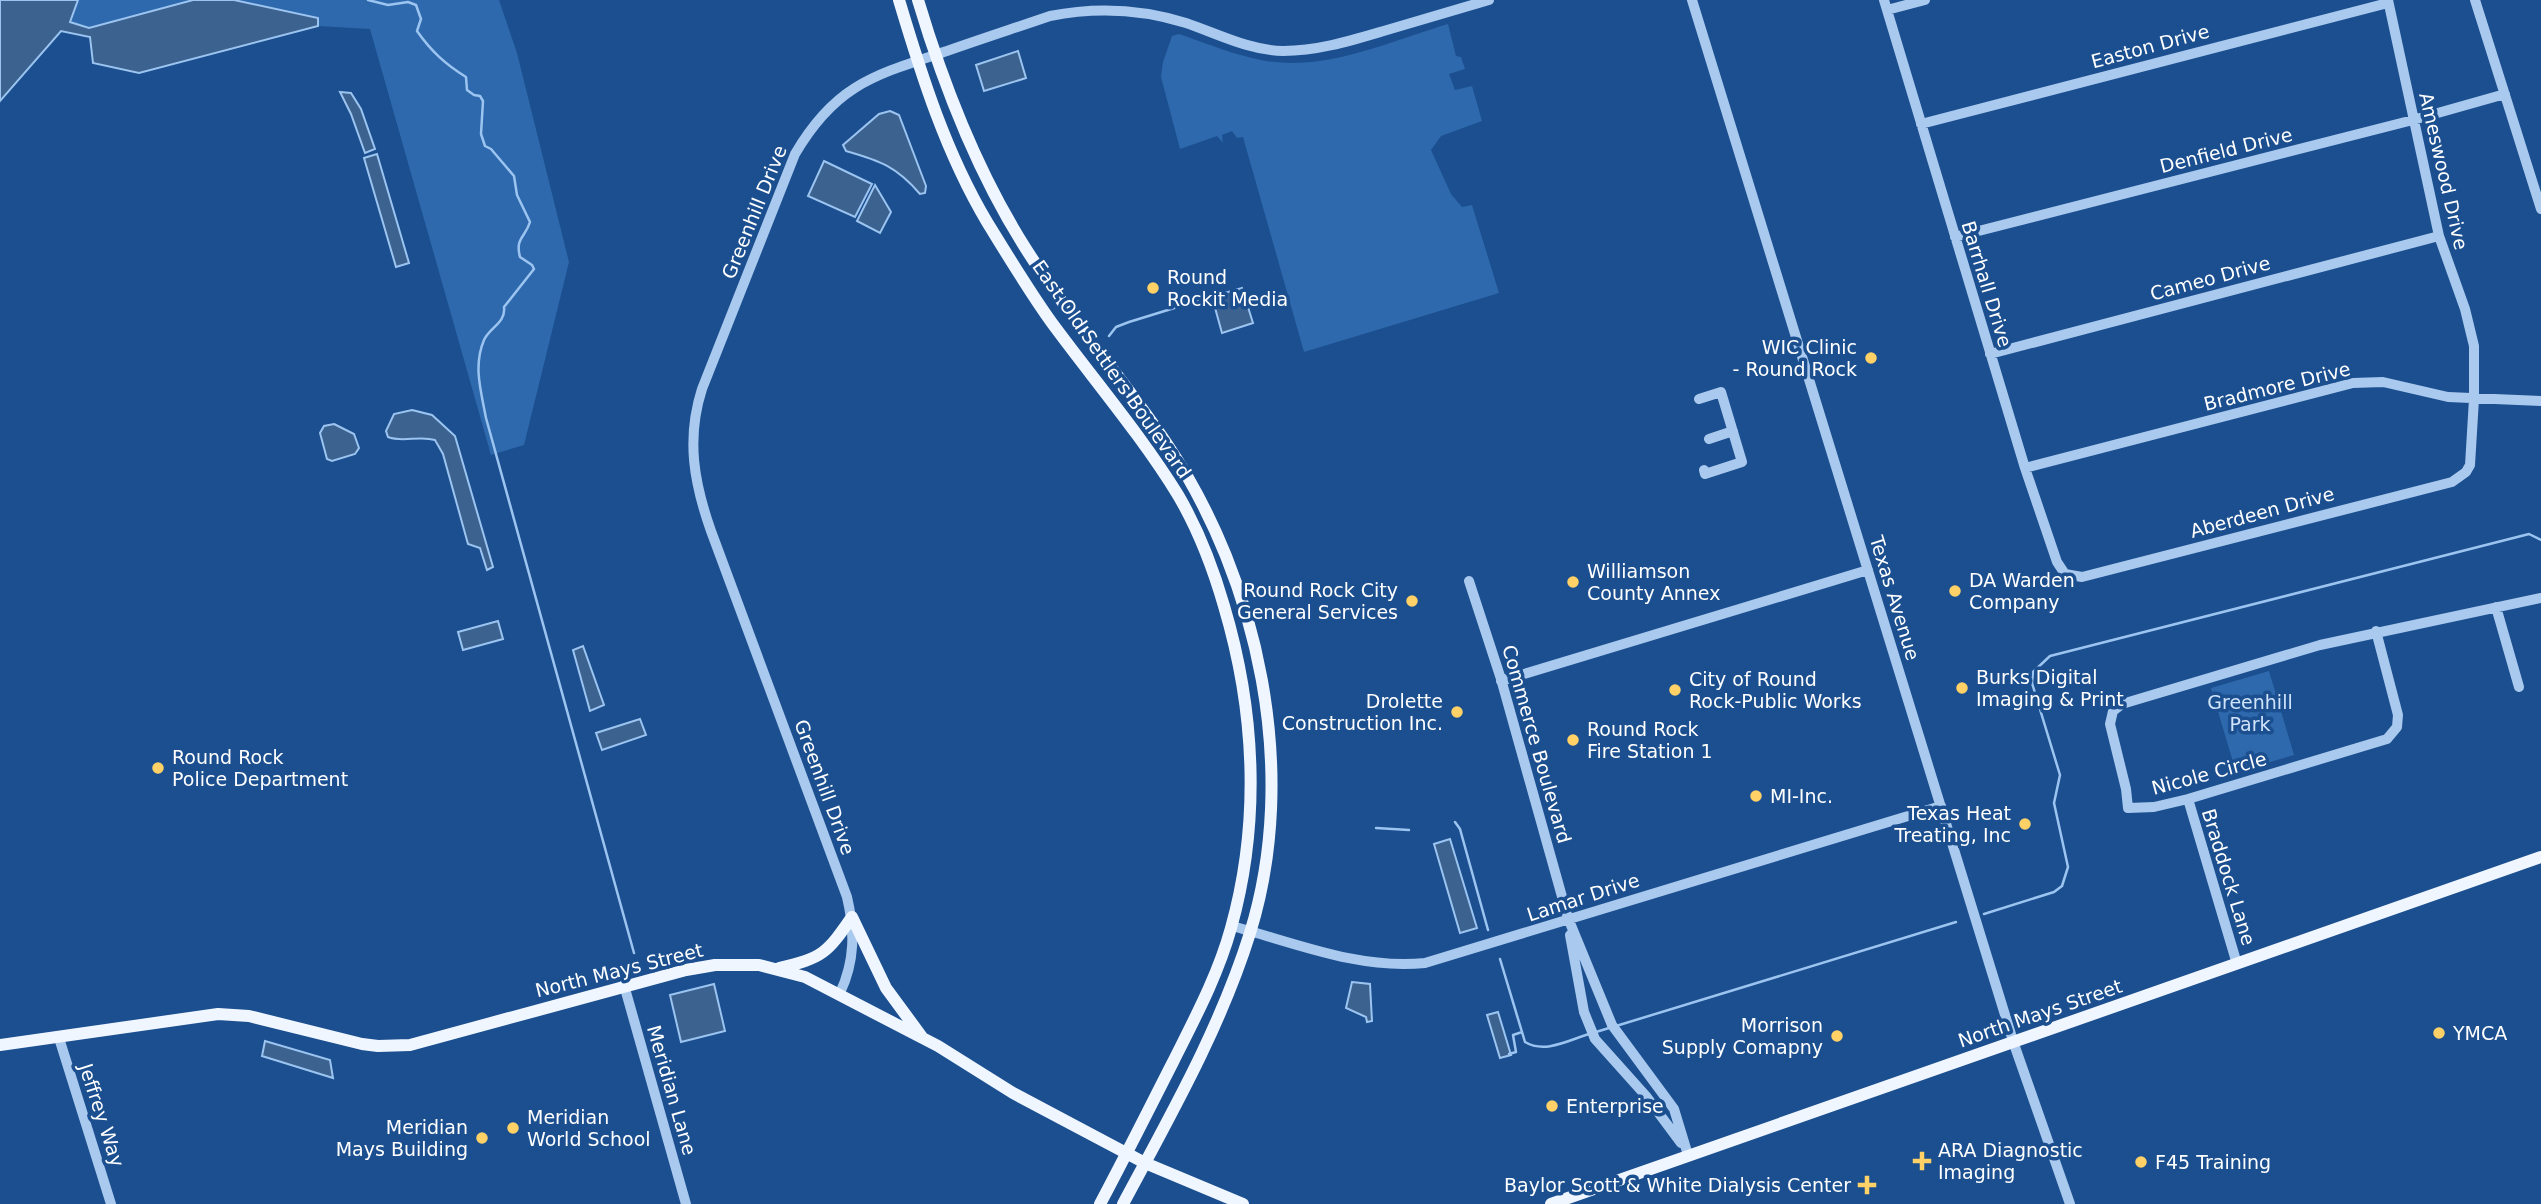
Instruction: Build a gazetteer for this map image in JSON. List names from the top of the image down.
{
  "streets": {
    "main road": ["East Old Settlers Boulevard", "North Mays Street"],
    "street": [
      "Easton Drive",
      "Denfield Drive",
      "Ameswood Drive",
      "Greenhill Drive",
      "Cameo Drive",
      "Barrhall Drive",
      "Bradmore Drive",
      "Aberdeen Drive",
      "Texas Avenue",
      "Commerce Boulevard",
      "Nicole Circle",
      "Braddock Lane",
      "Lamar Drive",
      "Meridian Lane",
      "Jeffrey Way"
    ]
  },
  "crossings": [
    ["Easton Drive", "Ameswood Drive"],
    ["Easton Drive", "Barrhall Drive"],
    ["Denfield Drive", "Ameswood Drive"],
    ["Denfield Drive", "Barrhall Drive"],
    ["Ameswood Drive", "Cameo Drive"],
    ["Ameswood Drive", "Bradmore Drive"],
    ["Ameswood Drive", "Aberdeen Drive"],
    ["Greenhill Drive", "East Old Settlers Boulevard"],
    ["Greenhill Drive", "North Mays Street"],
    ["Cameo Drive", "Barrhall Drive"],
    ["Barrhall Drive", "Bradmore Drive"],
    ["Barrhall Drive", "Aberdeen Drive"],
    ["East Old Settlers Boulevard", "Lamar Drive"],
    ["East Old Settlers Boulevard", "North Mays Street"],
    ["Texas Avenue", "Lamar Drive"],
    ["Texas Avenue", "North Mays Street"],
    ["Commerce Boulevard", "Lamar Drive"],
    ["Commerce Boulevard", "North Mays Street"],
    ["Nicole Circle", "Braddock Lane"],
    ["Braddock Lane", "North Mays Street"],
    ["North Mays Street", "Meridian Lane"],
    ["North Mays Street", "Jeffrey Way"]
  ],
  "parks": ["Greenhill Park"],
  "places": {
    "other": [
      "Round Rockit Media",
      "WIC Clinic - Round Rock",
      "Williamson County Annex",
      "DA Warden Company",
      "Round Rock City General Services",
      "Burks Digital Imaging & Print",
      "City of Round Rock-Public Works",
      "Drolette Construction Inc.",
      "Round Rock Fire Station 1",
      "Round Rock Police Department",
      "MI-Inc.",
      "Texas Heat Treating, Inc",
      "YMCA",
      "Morrison Supply Comapny",
      "Enterprise",
      "Meridian World School",
      "Meridian Mays Building",
      "F45 Training"
    ],
    "health": ["ARA Diagnostic Imaging", "Baylor Scott & White Dialysis Center"]
  }
}
